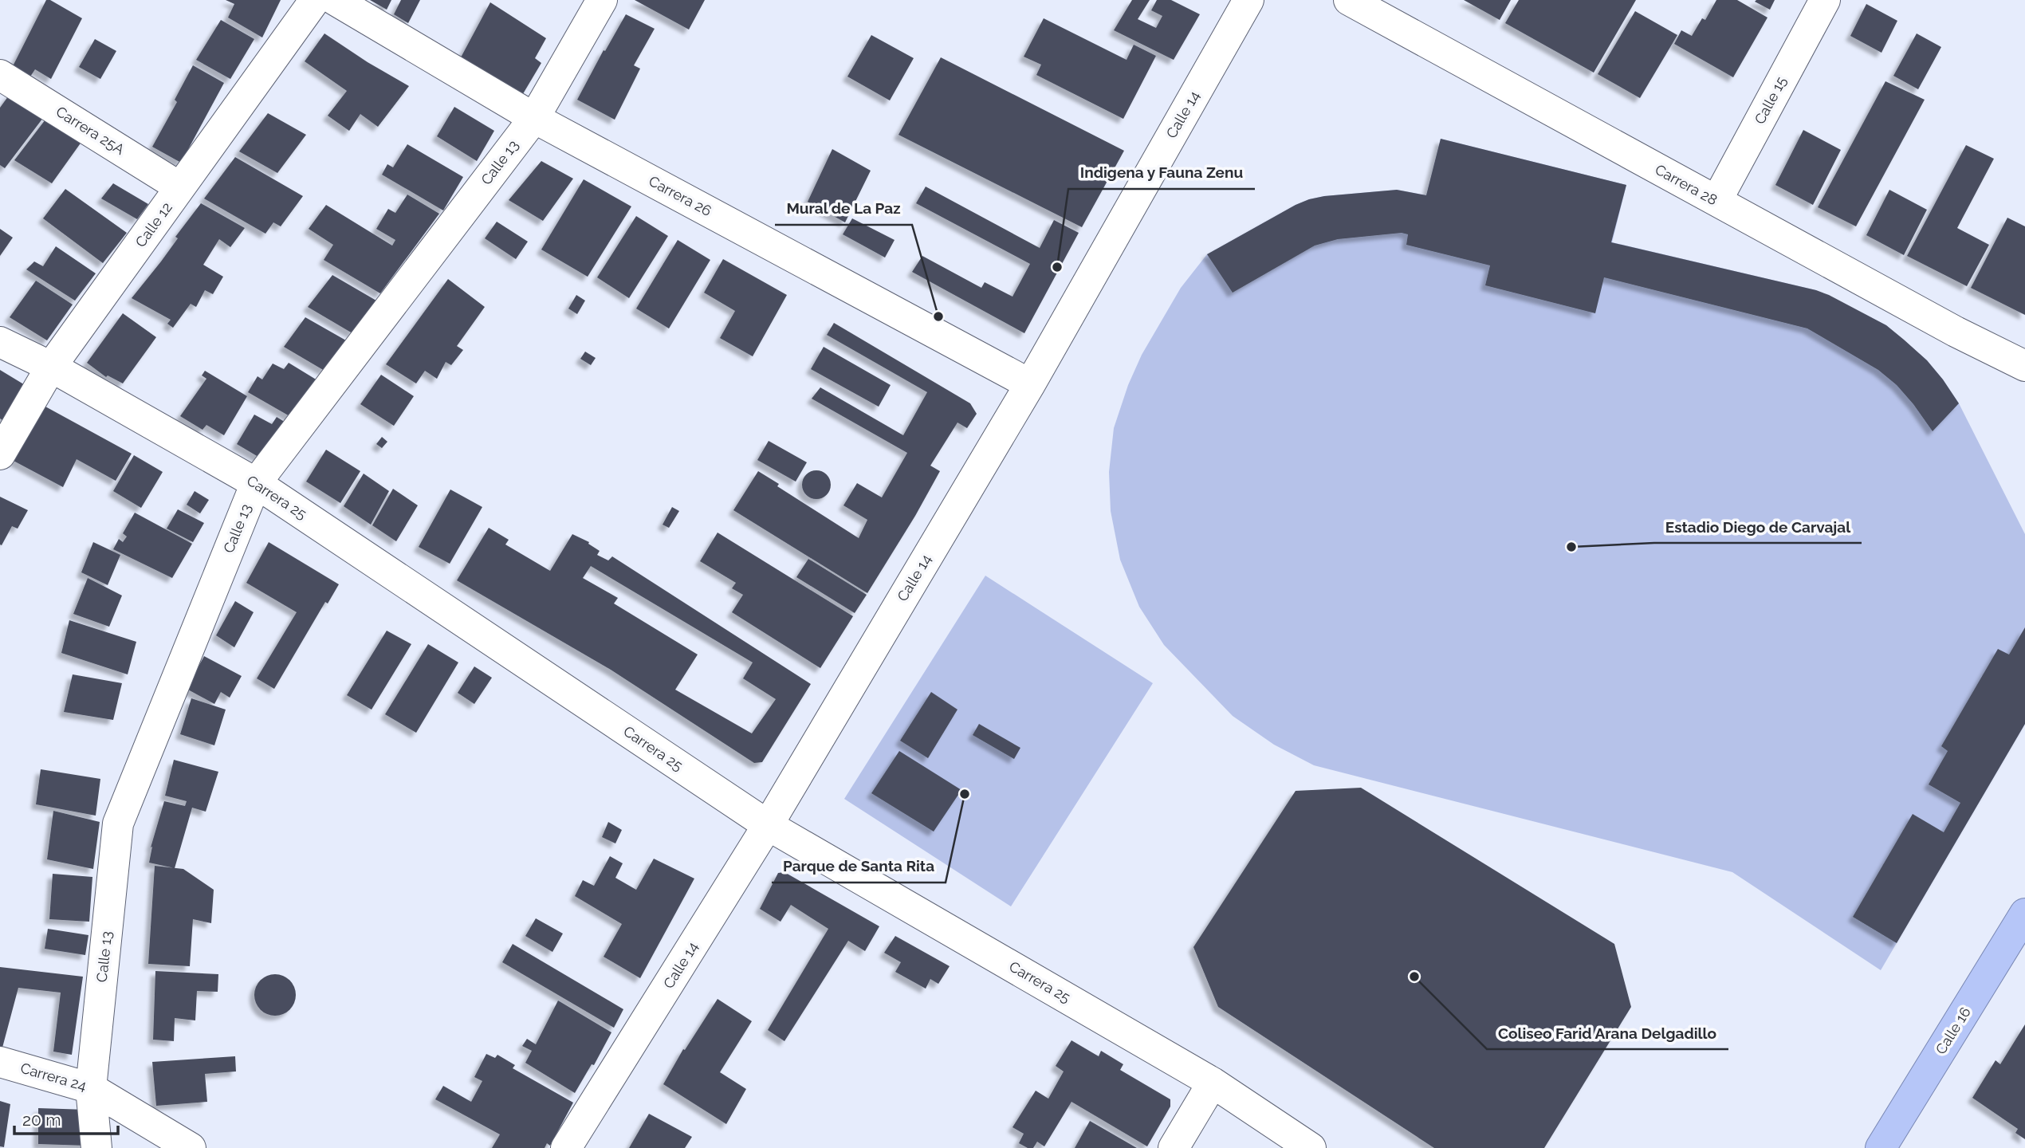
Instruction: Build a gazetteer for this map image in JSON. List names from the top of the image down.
{
  "streets": {
    "highway": ["Calle 16"],
    "street": [
      "Calle 15",
      "Calle 14",
      "Carrera 25A",
      "Calle 13",
      "Carrera 28",
      "Carrera 26",
      "Calle 12",
      "Carrera 25",
      "Carrera 24"
    ]
  },
  "crossings": [
    ["Calle 15", "Carrera 28"],
    ["Calle 14", "Carrera 26"],
    ["Calle 14", "Carrera 25"],
    ["Carrera 25A", "Calle 12"],
    ["Calle 13", "Carrera 26"],
    ["Calle 13", "Carrera 25"],
    ["Calle 13", "Carrera 24"],
    ["Calle 12", "Carrera 25"]
  ],
  "places": [
    "Indigena y Fauna Zenu",
    "Mural de La Paz",
    "Estadio Diego de Carvajal",
    "Parque de Santa Rita",
    "Coliseo Farid Arana Delgadillo"
  ],
  "scale_bar": "20 m"
}
